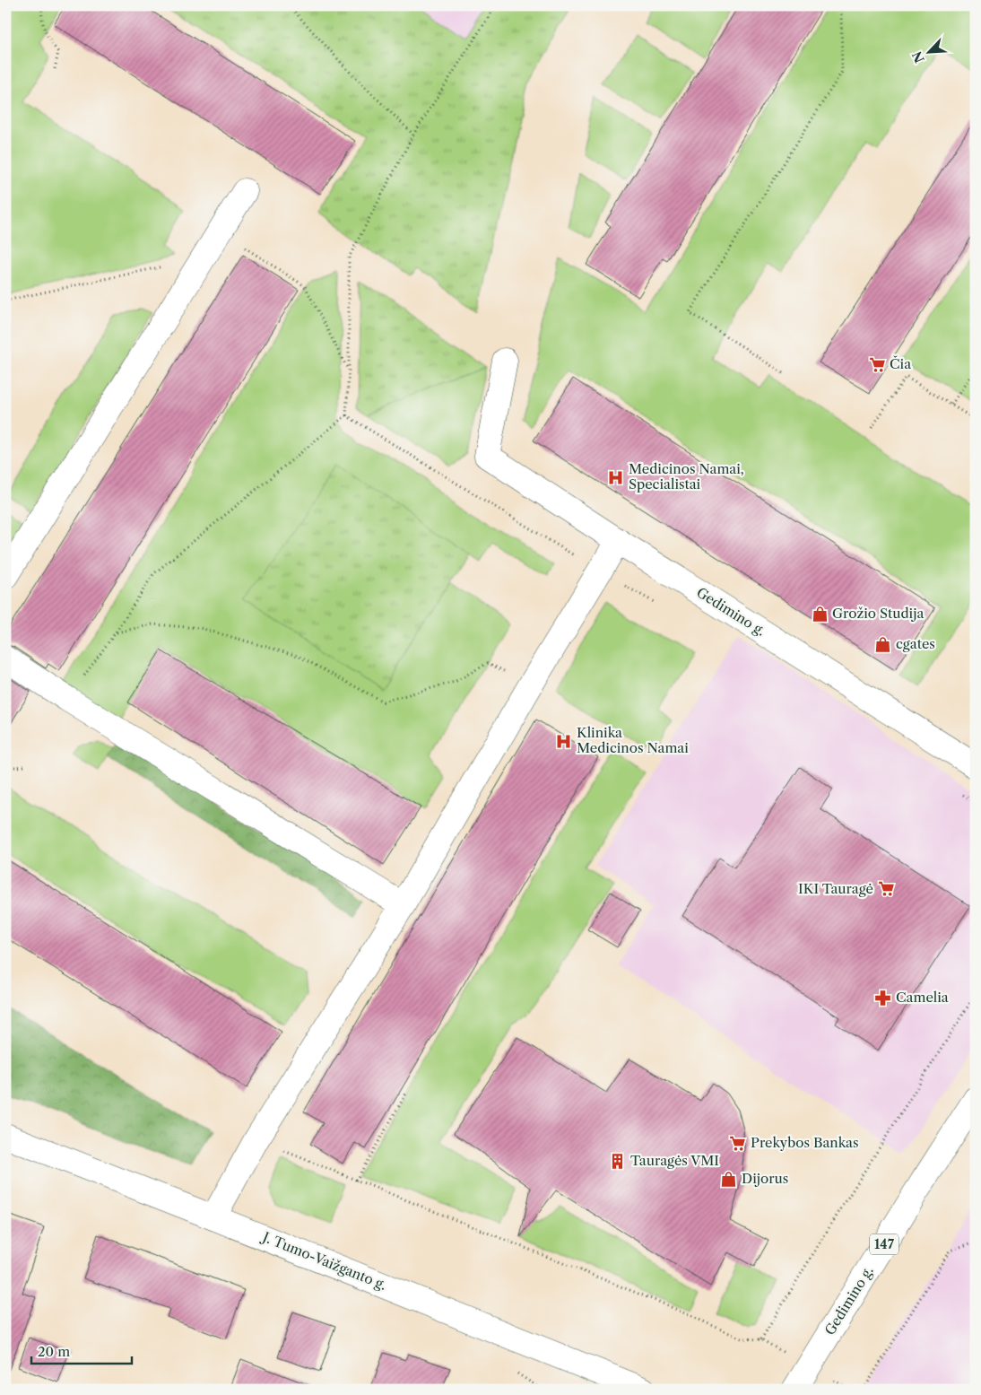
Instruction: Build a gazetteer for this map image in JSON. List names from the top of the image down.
{
  "streets": {
    "street": ["Gedimino g.", "147", "J. Tumo-Vaižganto g."]
  },
  "places": {
    "supermarket": ["Čia", "IKI Tauragė", "Prekybos Bankas"],
    "hospital": ["Medicinos Namai, Specialistai", "Klinika Medicinos Namai"],
    "shop": ["Grožio Studija", "cgates", "Dijorus"],
    "pharmacy": ["Camelia"],
    "building": ["Tauragės VMI"]
  },
  "scale_bar": "20 m",
  "north": "bottom left"
}
